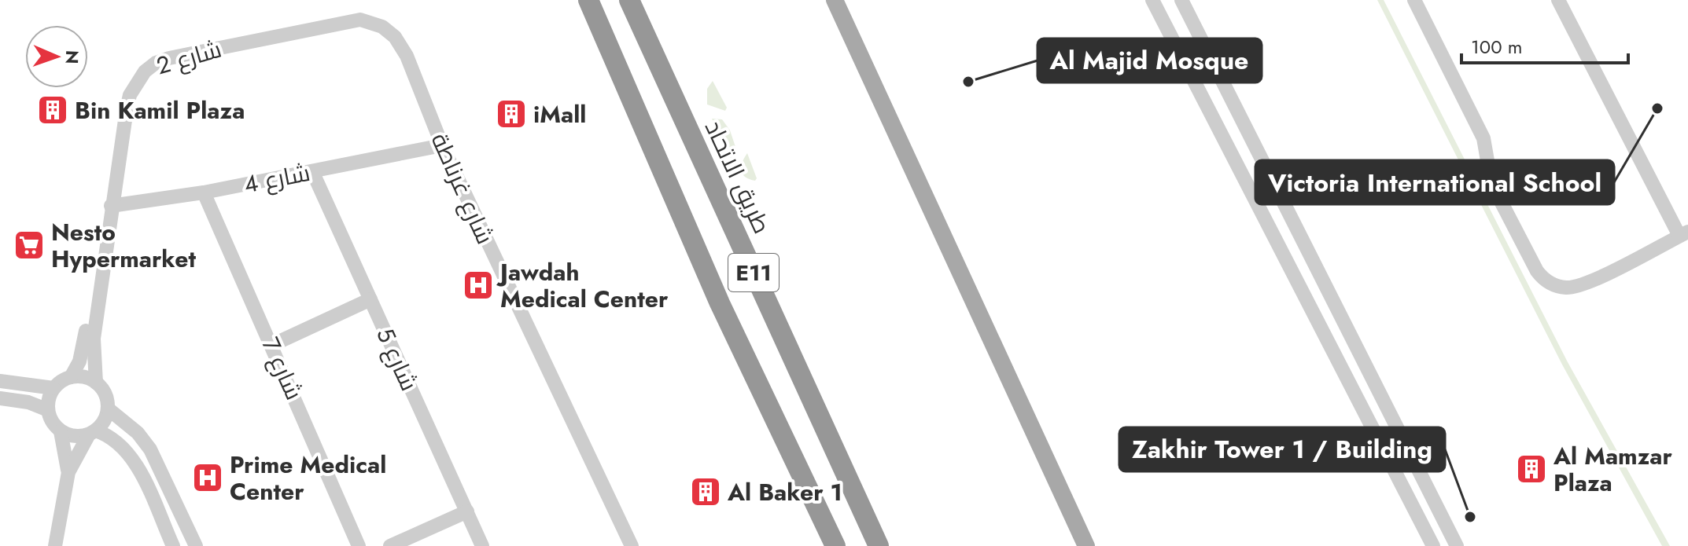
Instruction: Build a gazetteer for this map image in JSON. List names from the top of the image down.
{
  "streets": {
    "highway": ["طريق الاتحاد", "E11"],
    "street": [
      "شارع 2",
      "شارع 4",
      "شارع غرناطة",
      "شارع 5",
      "شارع 7"
    ]
  },
  "crossings": [
    ["شارع 2", "شارع 4"],
    ["شارع 2", "شارع غرناطة"],
    ["شارع 4", "شارع غرناطة"],
    ["شارع 4", "شارع 5"],
    ["شارع 4", "شارع 7"]
  ],
  "places": {
    "other": ["Al Majid Mosque", "Victoria International School", "Zakhir Tower 1 / Building"],
    "building": [
      "Bin Kamil Plaza",
      "iMall",
      "Al Mamzar Plaza",
      "Al Baker 1"
    ],
    "supermarket": ["Nesto Hypermarket"],
    "hospital": ["Jawdah Medical Center", "Prime Medical Center"]
  },
  "scale_bar": "100 m",
  "north": "right"
}
